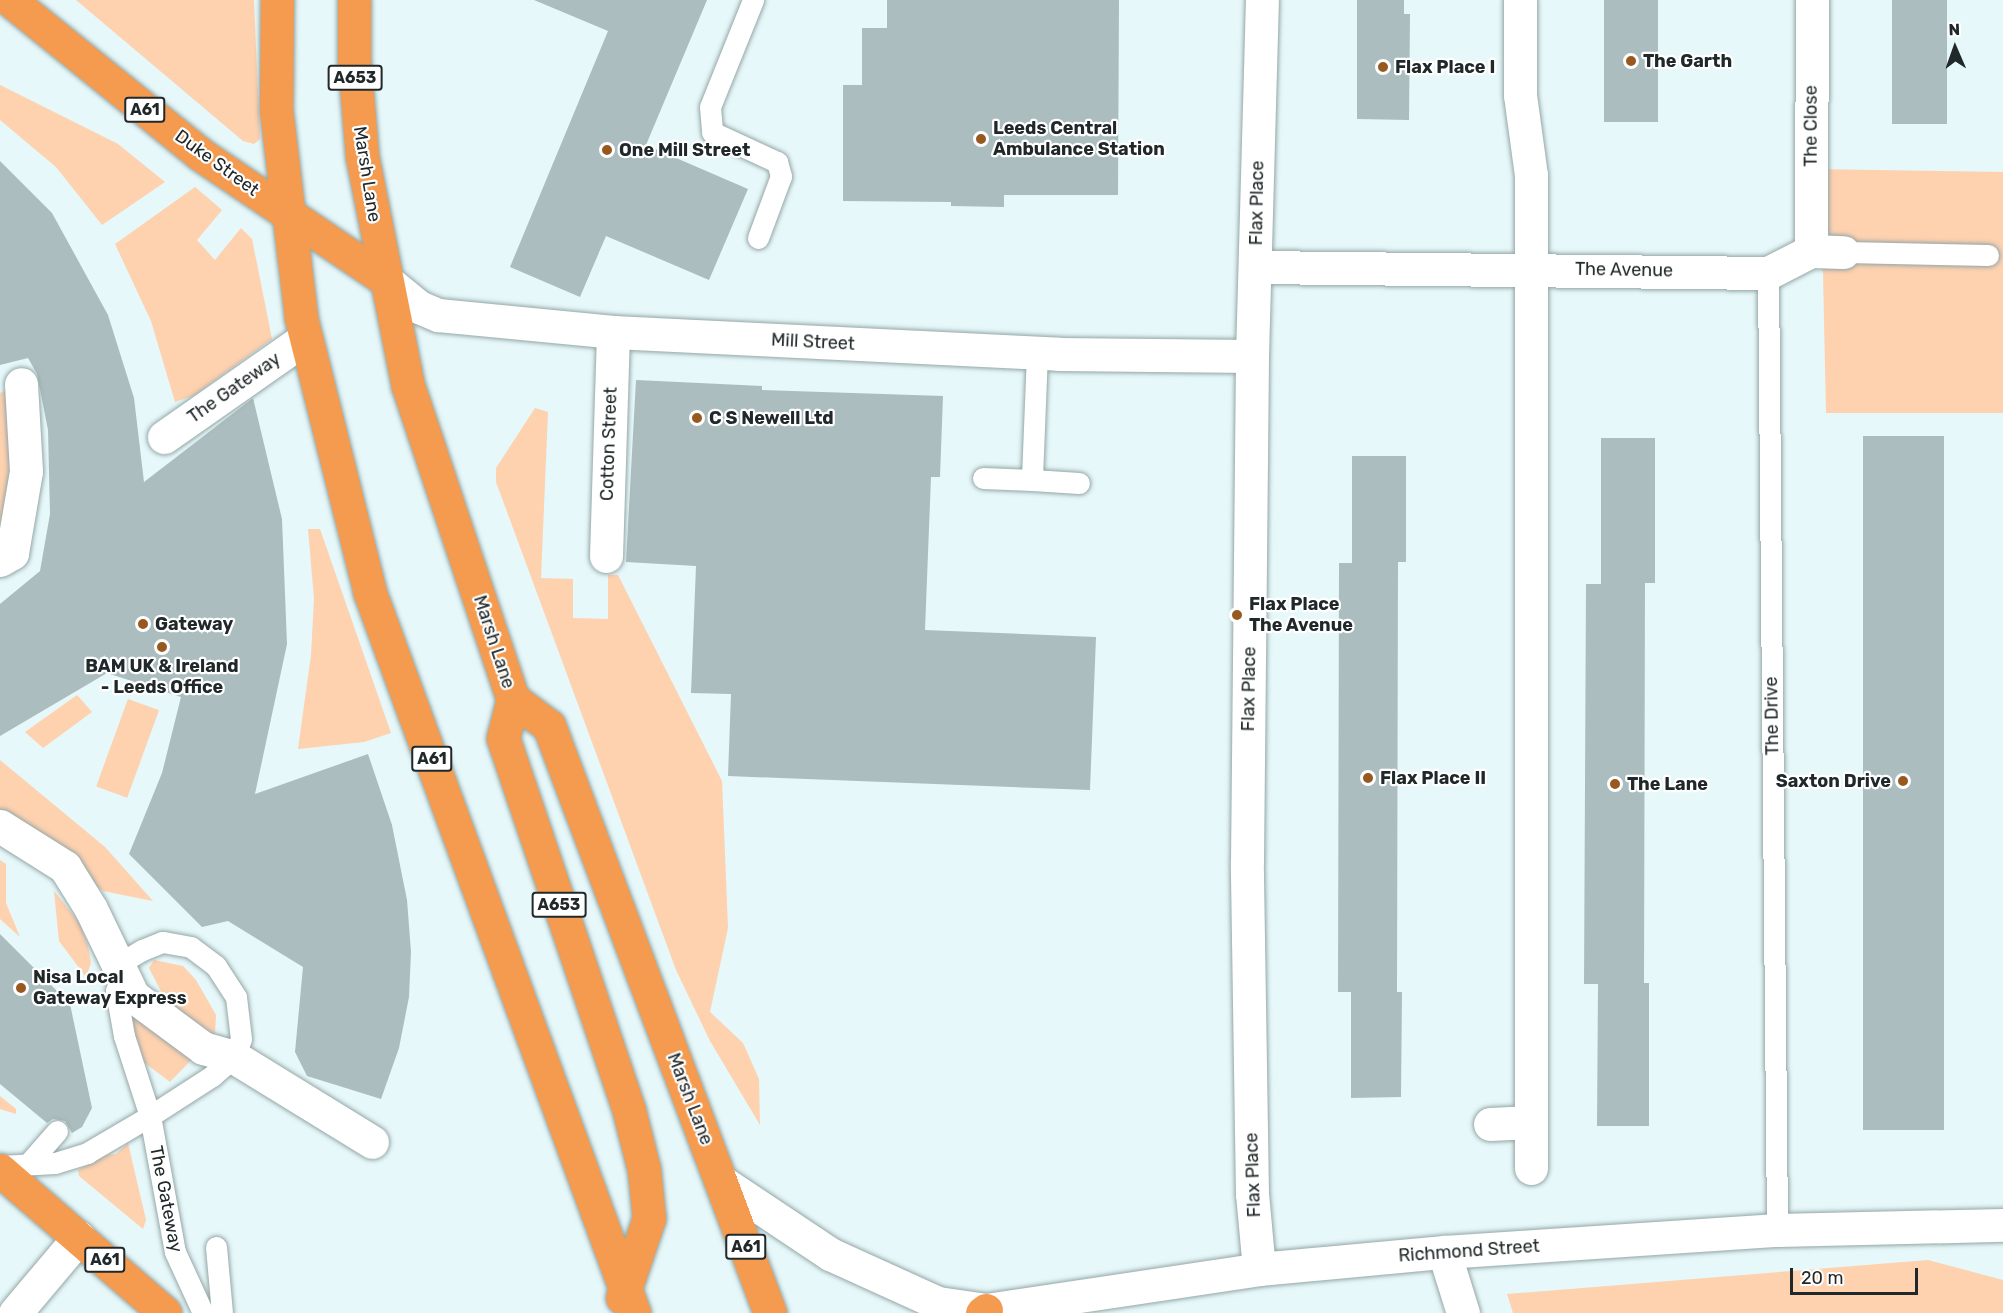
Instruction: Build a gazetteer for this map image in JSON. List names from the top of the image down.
{
  "streets": {
    "highway": [
      "A653",
      "A61",
      "Duke Street",
      "Marsh Lane"
    ],
    "street": [
      "The Close",
      "Flax Place",
      "The Avenue",
      "Mill Street",
      "The Gateway",
      "Cotton Street",
      "Richmond Street"
    ],
    "lane": ["The Drive"]
  },
  "crossings": [
    ["A653", "A61"],
    ["A653", "Marsh Lane"],
    ["A61", "Duke Street"],
    ["A61", "Marsh Lane"],
    ["A61", "Mill Street"],
    ["A61", "The Gateway"],
    ["The Close", "The Avenue"],
    ["Marsh Lane", "Mill Street"],
    ["Marsh Lane", "Richmond Street"],
    ["Flax Place", "The Avenue"],
    ["Flax Place", "Mill Street"],
    ["Flax Place", "Richmond Street"],
    ["The Avenue", "The Drive"],
    ["Mill Street", "Cotton Street"],
    ["The Drive", "Richmond Street"]
  ],
  "places": [
    "The Garth",
    "Flax Place I",
    "Leeds Central Ambulance Station",
    "One Mill Street",
    "C S Newell Ltd",
    "Flax Place The Avenue",
    "Gateway",
    "BAM UK & Ireland - Leeds Office",
    "Flax Place II",
    "Saxton Drive",
    "The Lane",
    "Nisa Local Gateway Express"
  ],
  "scale_bar": "20 m",
  "north": "top"
}
